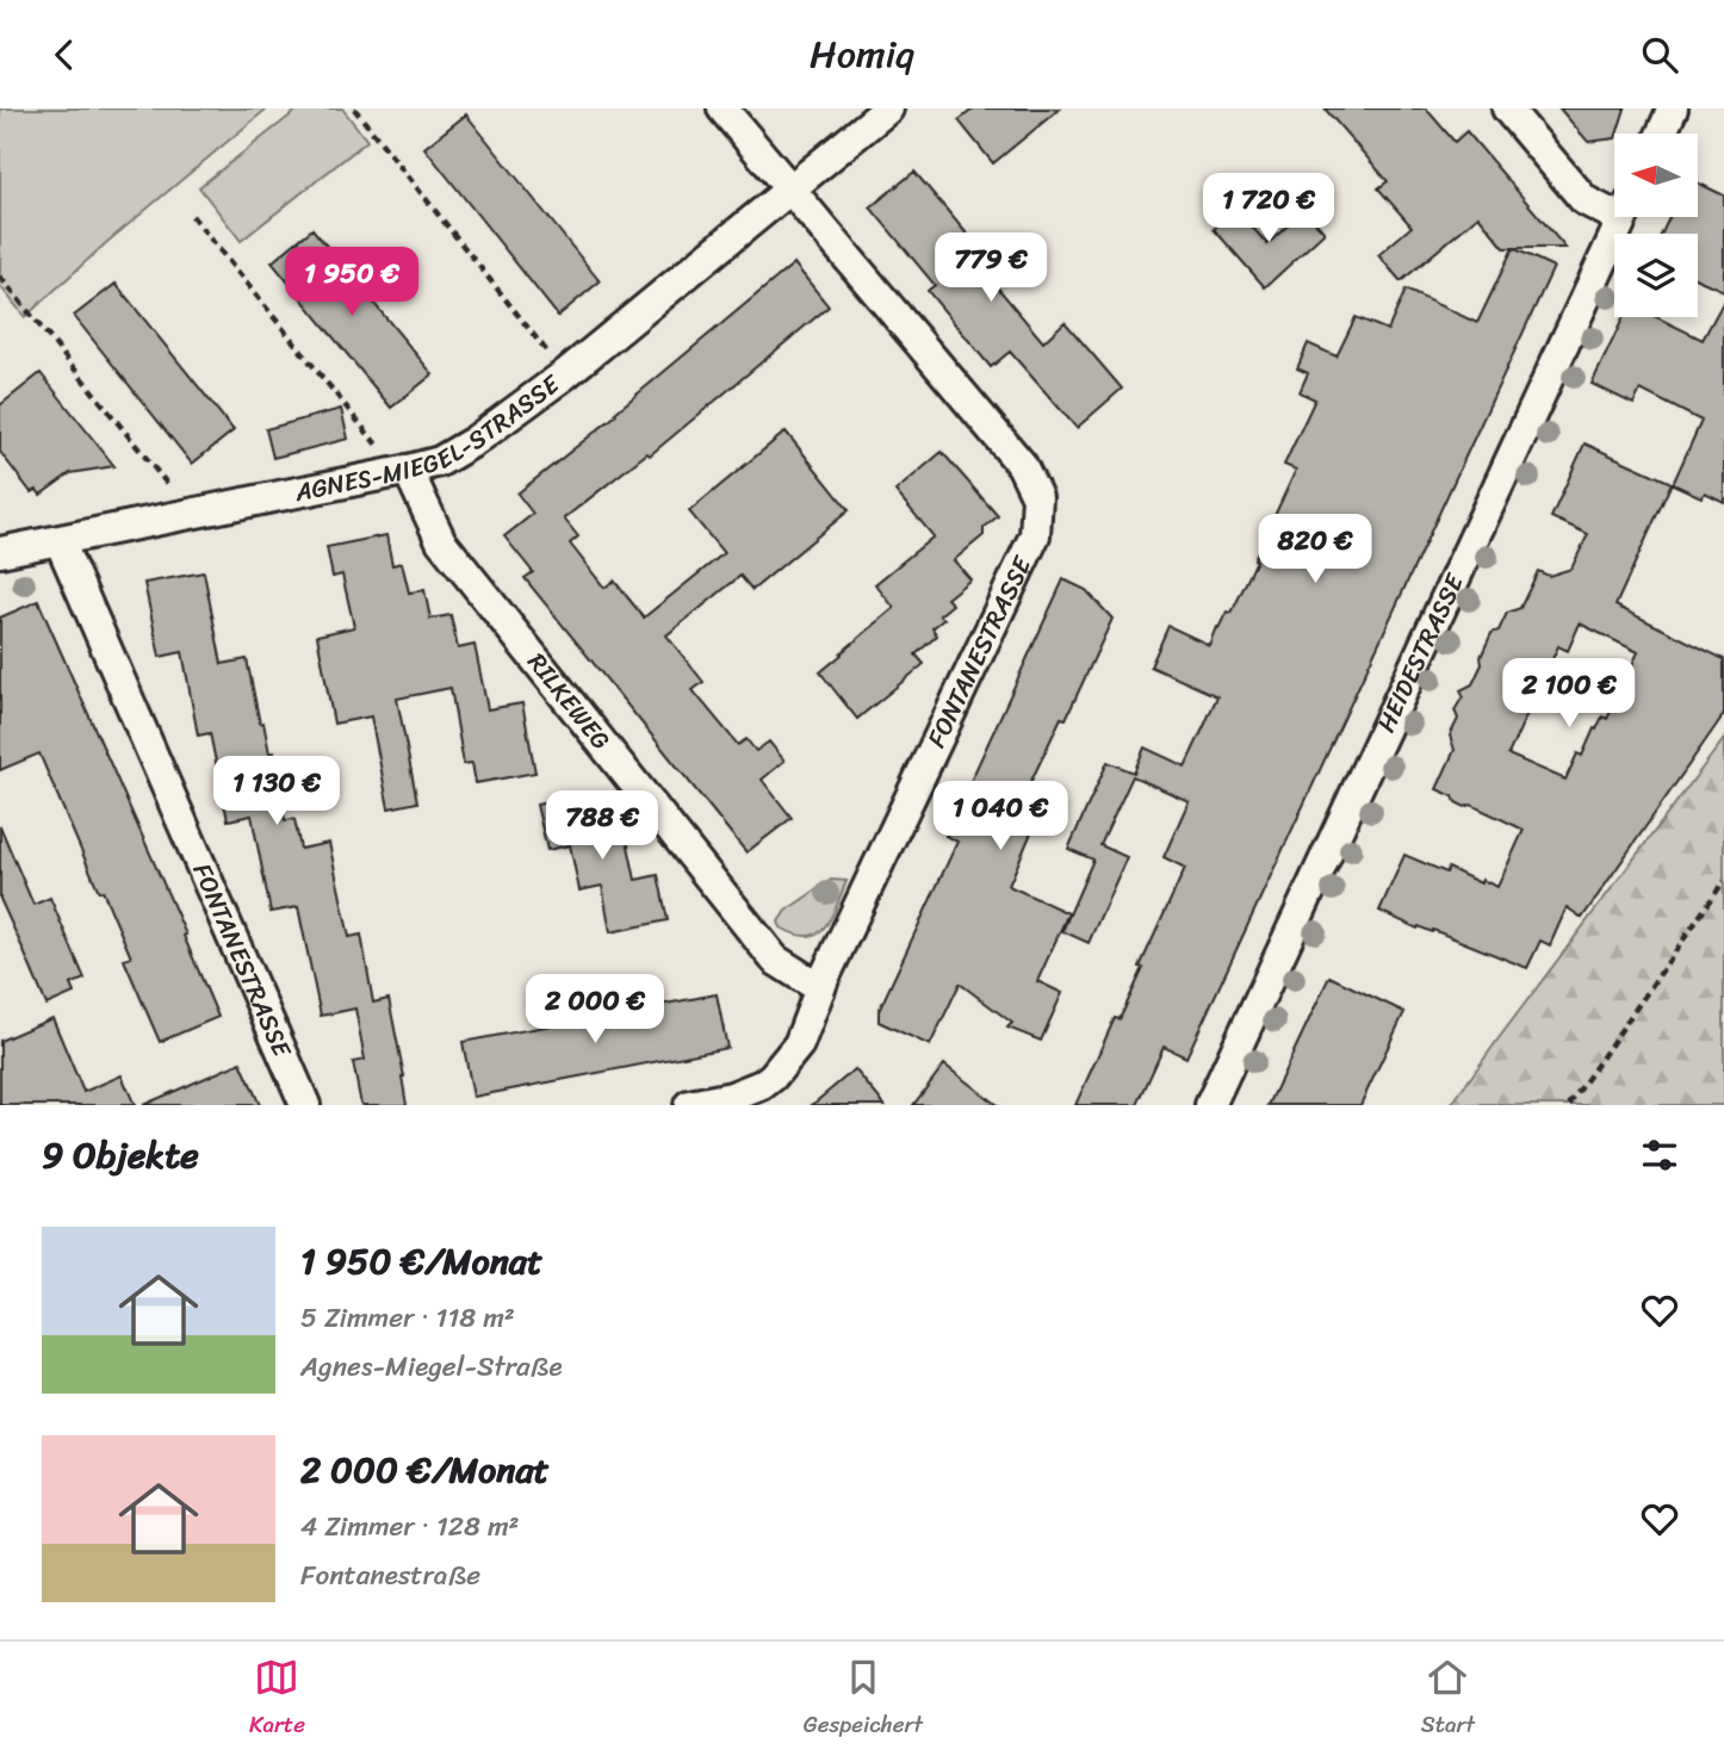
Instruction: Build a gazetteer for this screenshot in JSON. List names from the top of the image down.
{
  "streets": {
    "street": [
      "AGNES-MIEGEL-STRASSE",
      "FONTANESTRASSE",
      "HEIDESTRASSE",
      "RILKEWEG"
    ]
  },
  "crossings": [
    ["AGNES-MIEGEL-STRASSE", "FONTANESTRASSE"],
    ["AGNES-MIEGEL-STRASSE", "RILKEWEG"],
    ["FONTANESTRASSE", "RILKEWEG"]
  ],
  "north": "left",
  "page": {
    "header": "Homiq",
    "price": [
      "1 720 €",
      "779 €",
      "1 950 €",
      "820 €",
      "2 100 €",
      "1 130 €",
      "1 040 €",
      "788 €",
      "2 000 €"
    ],
    "heading": "9 Objekte",
    "list": [
      {
        "name": "1 950 €/Monat",
        "note": "5 Zimmer · 118 m² · Agnes-Miegel-Straße"
      },
      {
        "name": "2 000 €/Monat",
        "note": "4 Zimmer · 128 m² · Fontanestraße"
      }
    ],
    "tabs": ["Karte", "Gespeichert", "Start"]
  }
}
